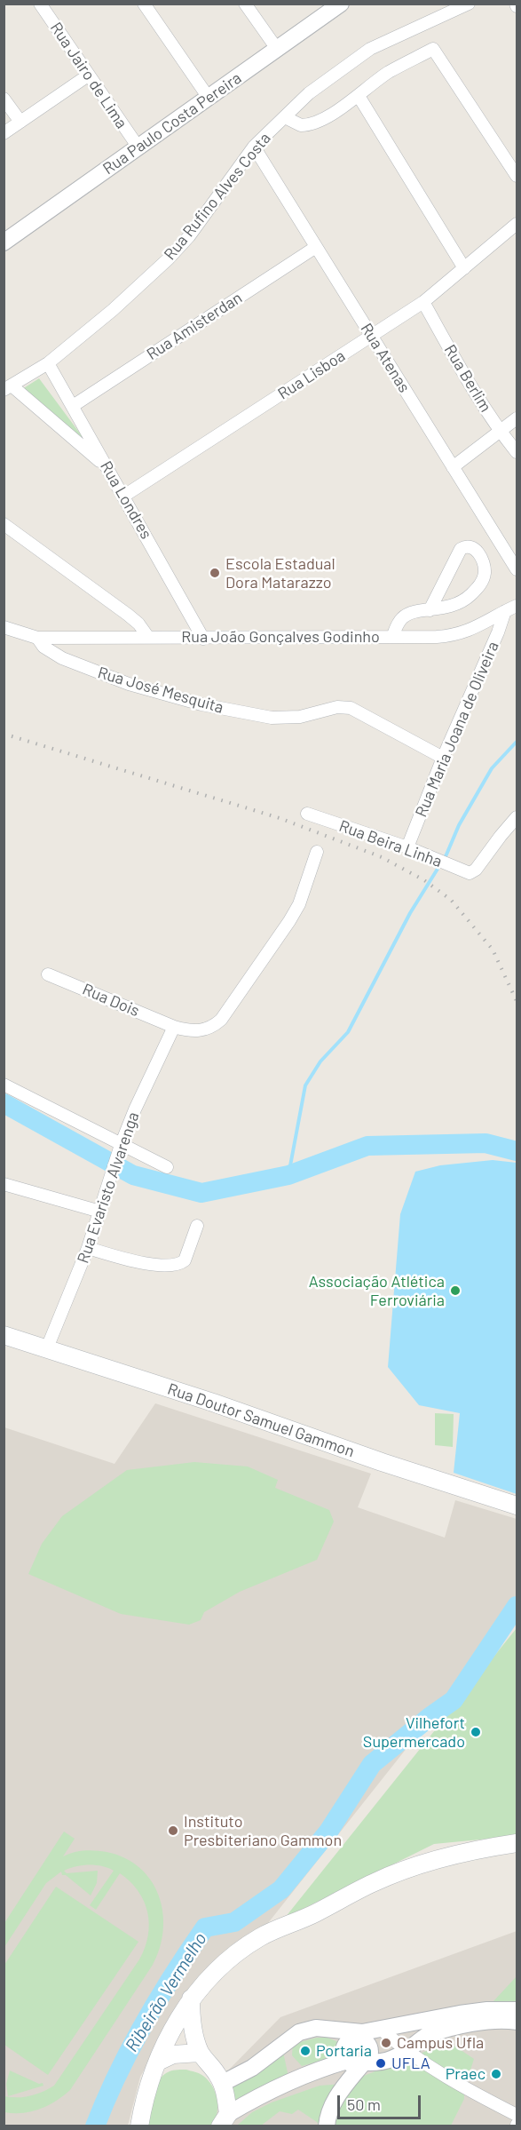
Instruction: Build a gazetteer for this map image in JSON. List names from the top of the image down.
{
  "streets": {
    "main road": ["Rua Doutor Samuel Gammon"],
    "street": [
      "Rua Jairo de Lima",
      "Rua Paulo Costa Pereira",
      "Rua Rufino Alves Costa",
      "Rua Amisterdan",
      "Rua Atenas",
      "Rua Lisboa",
      "Rua Berlim",
      "Rua Londres",
      "Rua João Gonçalves Godinho",
      "Rua José Mesquita",
      "Rua Maria Joana de Oliveira",
      "Rua Beira Linha",
      "Rua Dois",
      "Rua Evaristo Alvarenga"
    ]
  },
  "crossings": [
    ["Rua Jairo de Lima", "Rua Paulo Costa Pereira"],
    ["Rua Rufino Alves Costa", "Rua Atenas"],
    ["Rua Rufino Alves Costa", "Rua Londres"],
    ["Rua Amisterdan", "Rua Atenas"],
    ["Rua Amisterdan", "Rua Londres"],
    ["Rua Atenas", "Rua Lisboa"],
    ["Rua Lisboa", "Rua Berlim"],
    ["Rua Lisboa", "Rua Londres"],
    ["Rua Londres", "Rua João Gonçalves Godinho"],
    ["Rua João Gonçalves Godinho", "Rua José Mesquita"],
    ["Rua João Gonçalves Godinho", "Rua Maria Joana de Oliveira"],
    ["Rua José Mesquita", "Rua Maria Joana de Oliveira"],
    ["Rua Maria Joana de Oliveira", "Rua Beira Linha"],
    ["Rua Dois", "Rua Evaristo Alvarenga"],
    ["Rua Evaristo Alvarenga", "Rua Doutor Samuel Gammon"]
  ],
  "water": ["Ribeirão Vermelho"],
  "places": [
    "Escola Estadual Dora Matarazzo",
    "Associação Atlética Ferroviária",
    "Vilhefort Supermercado",
    "Instituto Presbiteriano Gammon",
    "Campus Ufla",
    "Portaria",
    "UFLA",
    "Praec"
  ],
  "scale_bar": "50 m"
}
